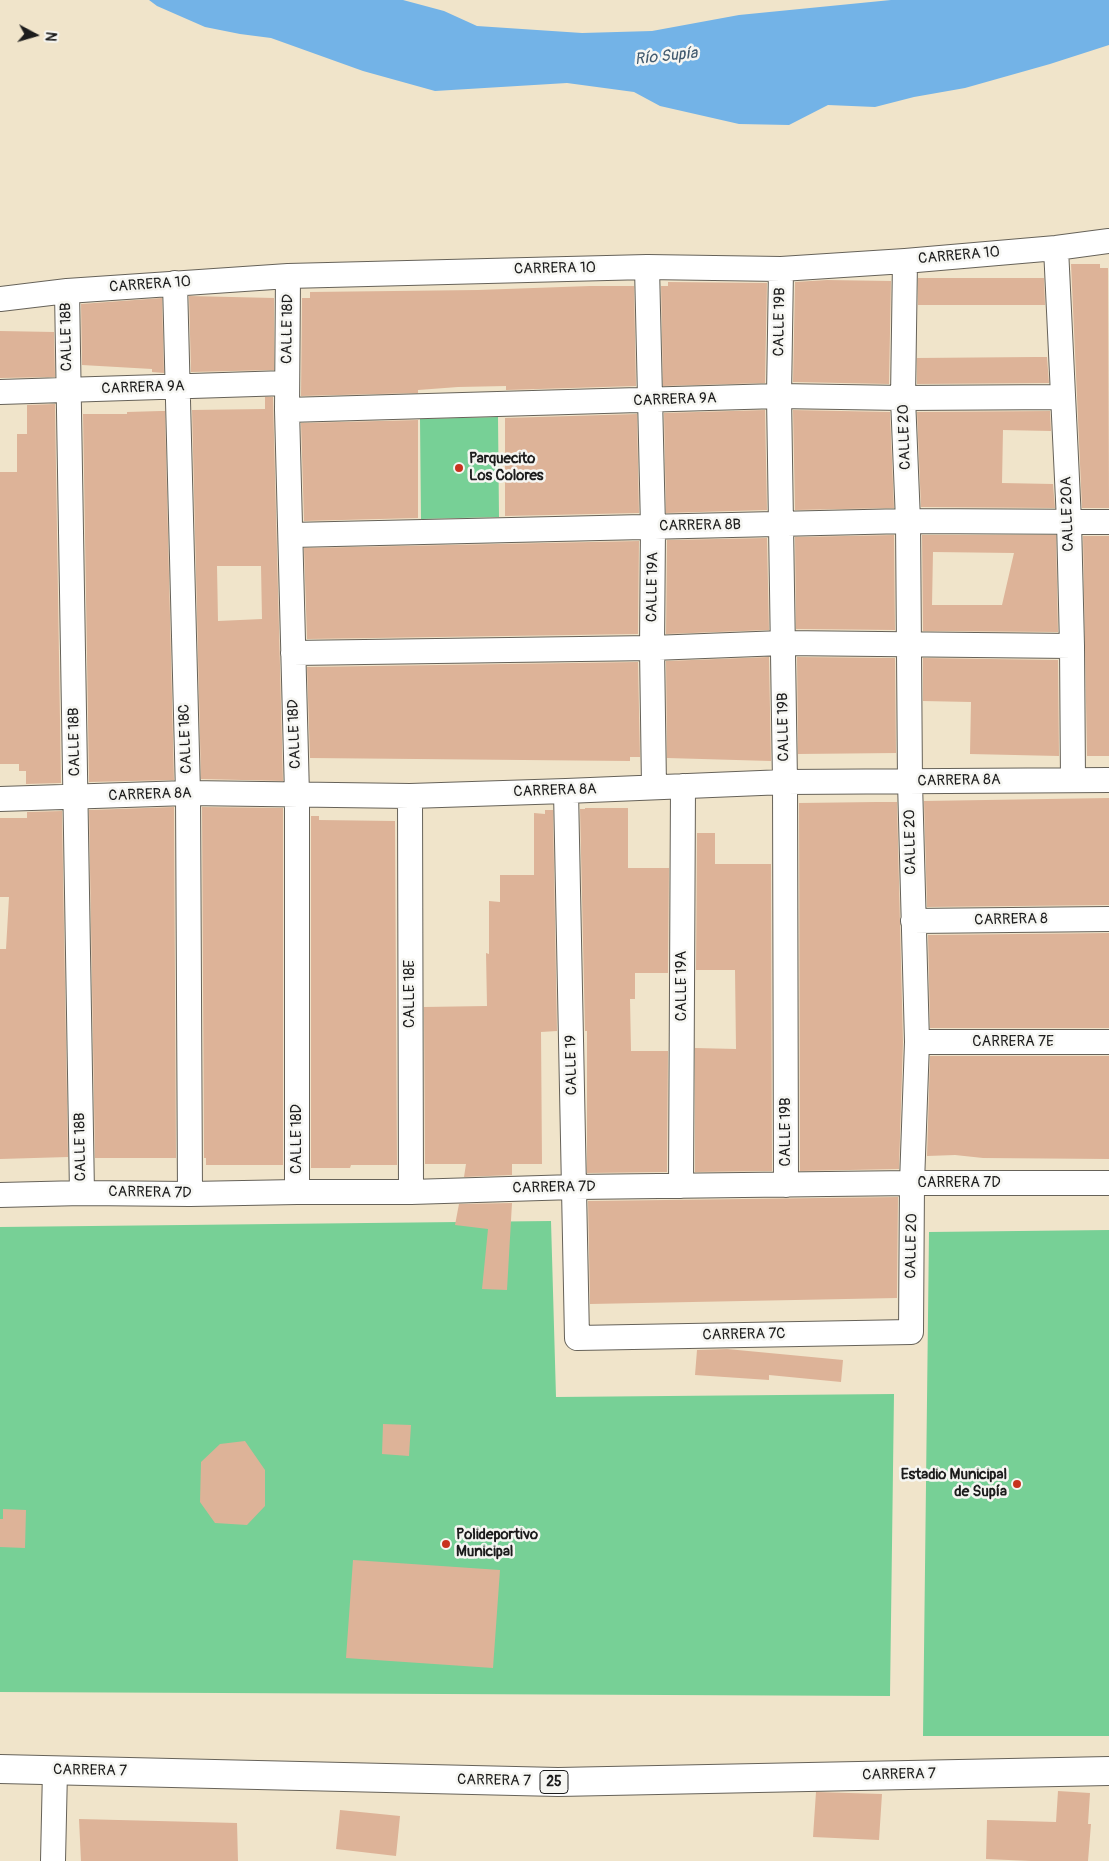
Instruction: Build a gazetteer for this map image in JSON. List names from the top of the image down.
{
  "streets": {
    "main road": ["CARRERA 7", "25"],
    "street": [
      "CARRERA 10",
      "CALLE 19B",
      "CALLE 18D",
      "CALLE 18B",
      "CARRERA 9A",
      "CALLE 20",
      "CALLE 20A",
      "CARRERA 8B",
      "CALLE 19A",
      "CALLE 18C",
      "CARRERA 8A",
      "CARRERA 8",
      "CALLE 18E",
      "CARRERA 7E",
      "CALLE 19",
      "CARRERA 7D",
      "CARRERA 7C"
    ]
  },
  "crossings": [
    ["CARRERA 10", "CALLE 19B"],
    ["CARRERA 10", "CALLE 18D"],
    ["CARRERA 10", "CALLE 18B"],
    ["CARRERA 10", "CALLE 20"],
    ["CARRERA 10", "CALLE 20A"],
    ["CARRERA 10", "CALLE 19A"],
    ["CARRERA 10", "CALLE 18C"],
    ["CALLE 19B", "CARRERA 9A"],
    ["CALLE 19B", "CARRERA 8B"],
    ["CALLE 19B", "CARRERA 8A"],
    ["CALLE 19B", "CARRERA 7D"],
    ["CALLE 18D", "CARRERA 9A"],
    ["CALLE 18D", "CARRERA 8B"],
    ["CALLE 18D", "CARRERA 8A"],
    ["CALLE 18D", "CARRERA 7D"],
    ["CALLE 18B", "CARRERA 9A"],
    ["CALLE 18B", "CARRERA 8A"],
    ["CALLE 18B", "CARRERA 7D"],
    ["CARRERA 9A", "CALLE 20"],
    ["CARRERA 9A", "CALLE 20A"],
    ["CARRERA 9A", "CALLE 19A"],
    ["CARRERA 9A", "CALLE 18C"],
    ["CALLE 20", "CARRERA 8B"],
    ["CALLE 20", "CARRERA 8A"],
    ["CALLE 20", "CARRERA 8"],
    ["CALLE 20", "CARRERA 7E"],
    ["CALLE 20", "CARRERA 7D"],
    ["CALLE 20", "CARRERA 7C"],
    ["CALLE 20A", "CARRERA 8B"],
    ["CALLE 20A", "CARRERA 8A"],
    ["CARRERA 8B", "CALLE 19A"],
    ["CALLE 19A", "CARRERA 8A"],
    ["CALLE 19A", "CARRERA 7D"],
    ["CALLE 18C", "CARRERA 8A"],
    ["CALLE 18C", "CARRERA 7D"],
    ["CARRERA 8A", "CALLE 18E"],
    ["CARRERA 8A", "CALLE 19"],
    ["CALLE 18E", "CARRERA 7D"],
    ["CALLE 19", "CARRERA 7D"],
    ["CALLE 19", "CARRERA 7C"]
  ],
  "water": ["Río Supía"],
  "places": ["Parquecito Los Colores", "Estadio Municipal de Supía", "Polideportivo Municipal"],
  "north": "right"
}
